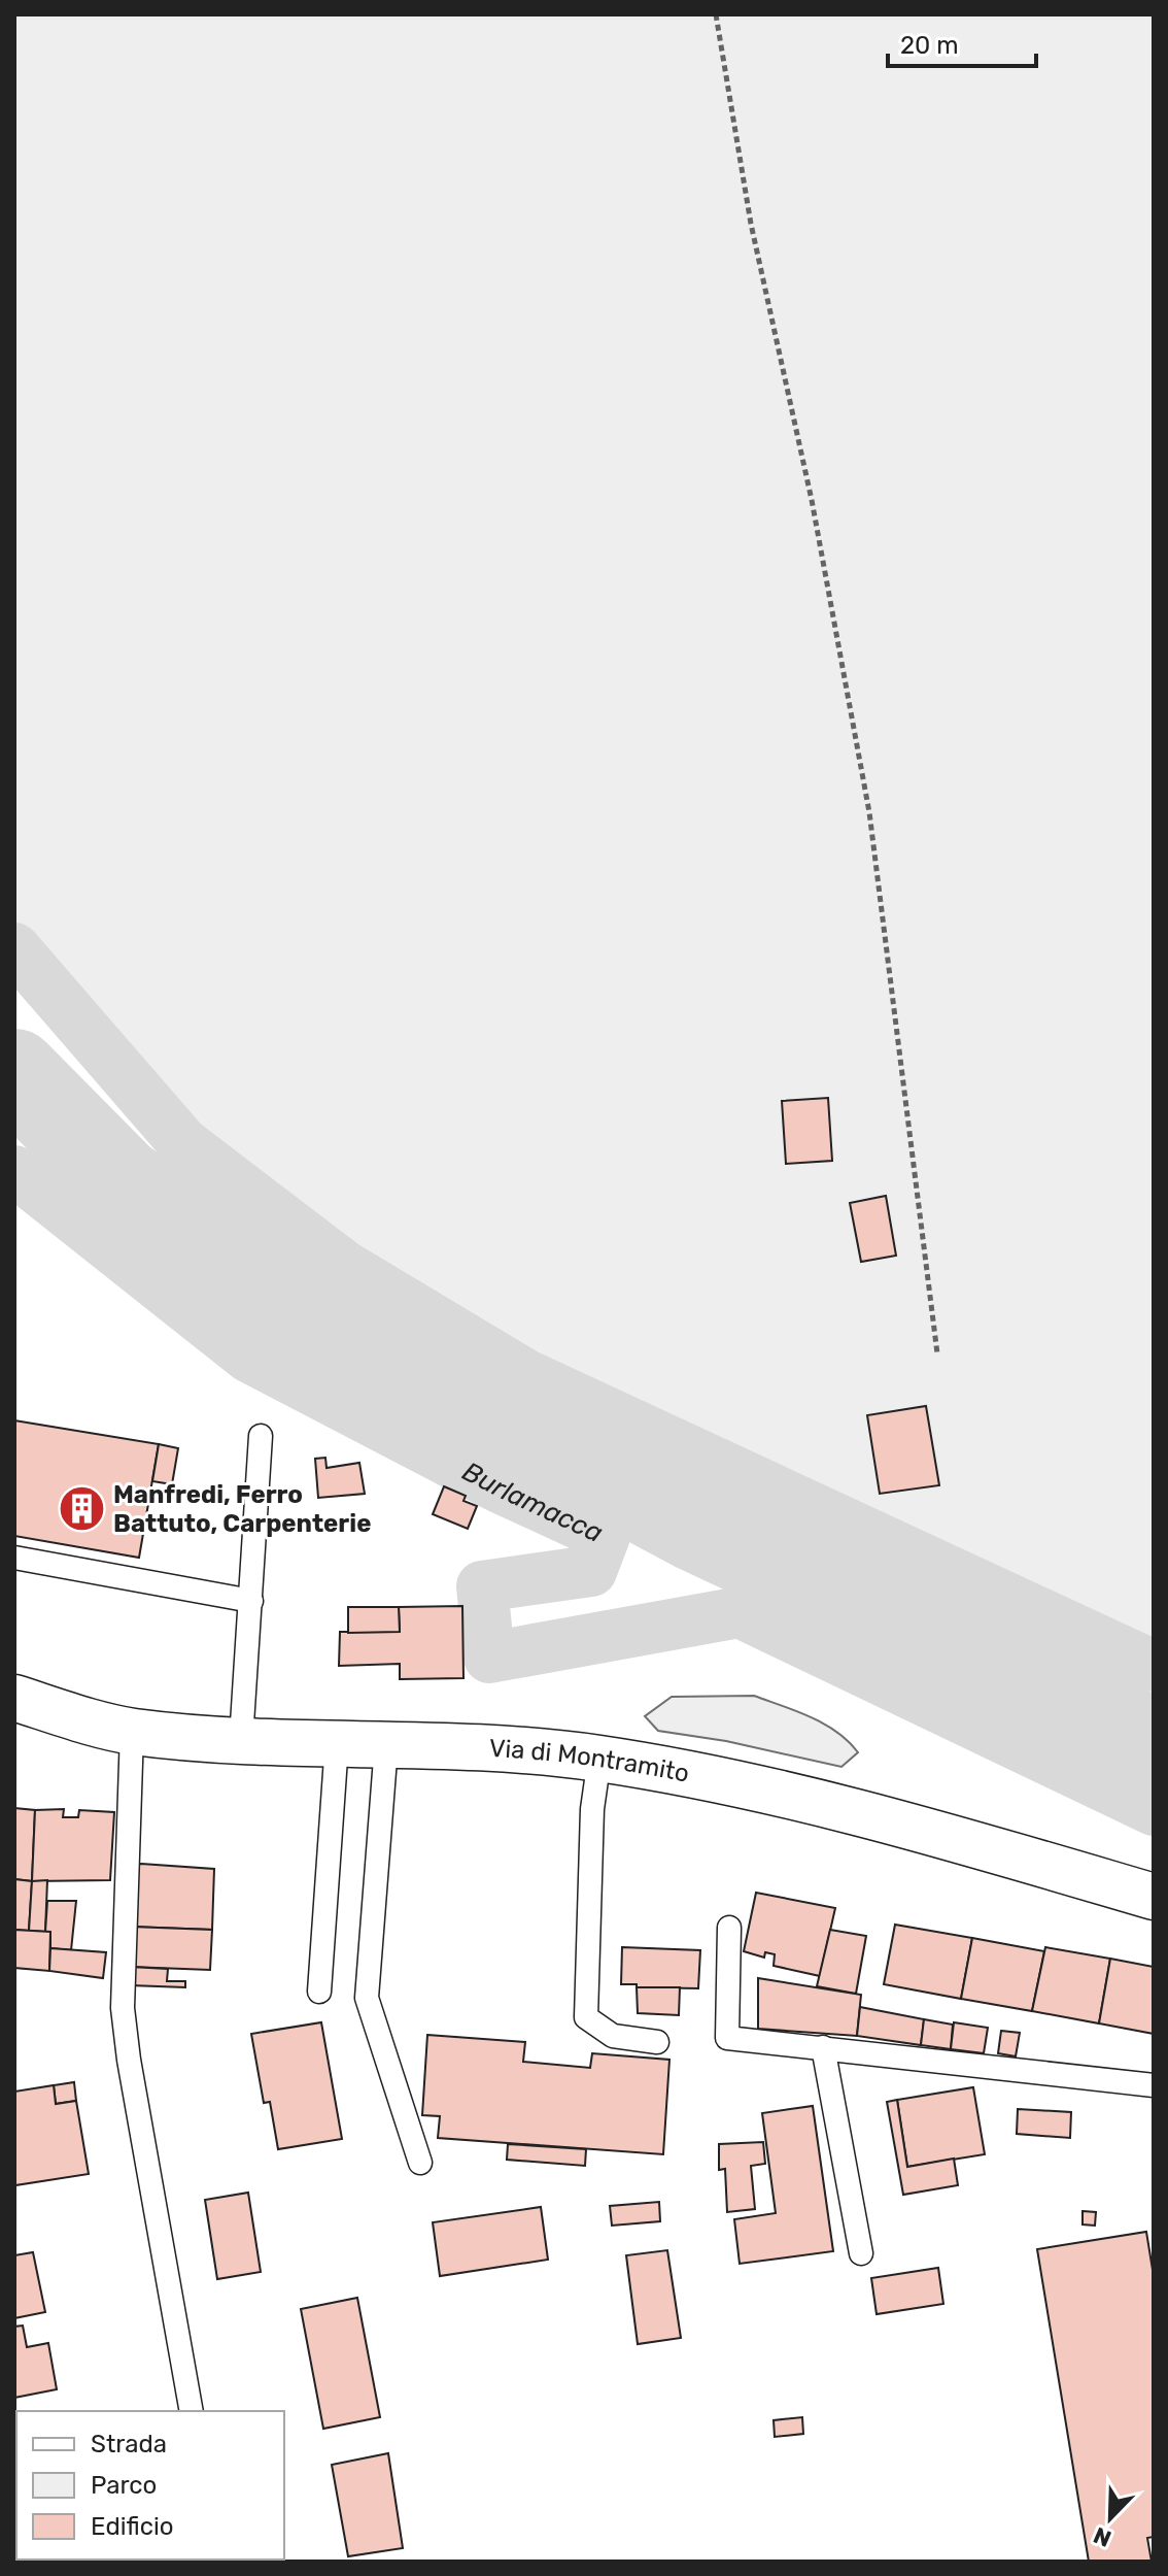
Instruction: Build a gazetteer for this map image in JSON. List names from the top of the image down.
{
  "streets": {
    "main road": ["Via di Montramito"]
  },
  "water": ["Burlamacca"],
  "places": {
    "building": ["Manfredi, Ferro Battuto, Carpenterie"]
  },
  "legend": ["Strada", "Parco", "Edificio"],
  "scale_bar": "20 m",
  "north": "bottom left"
}
